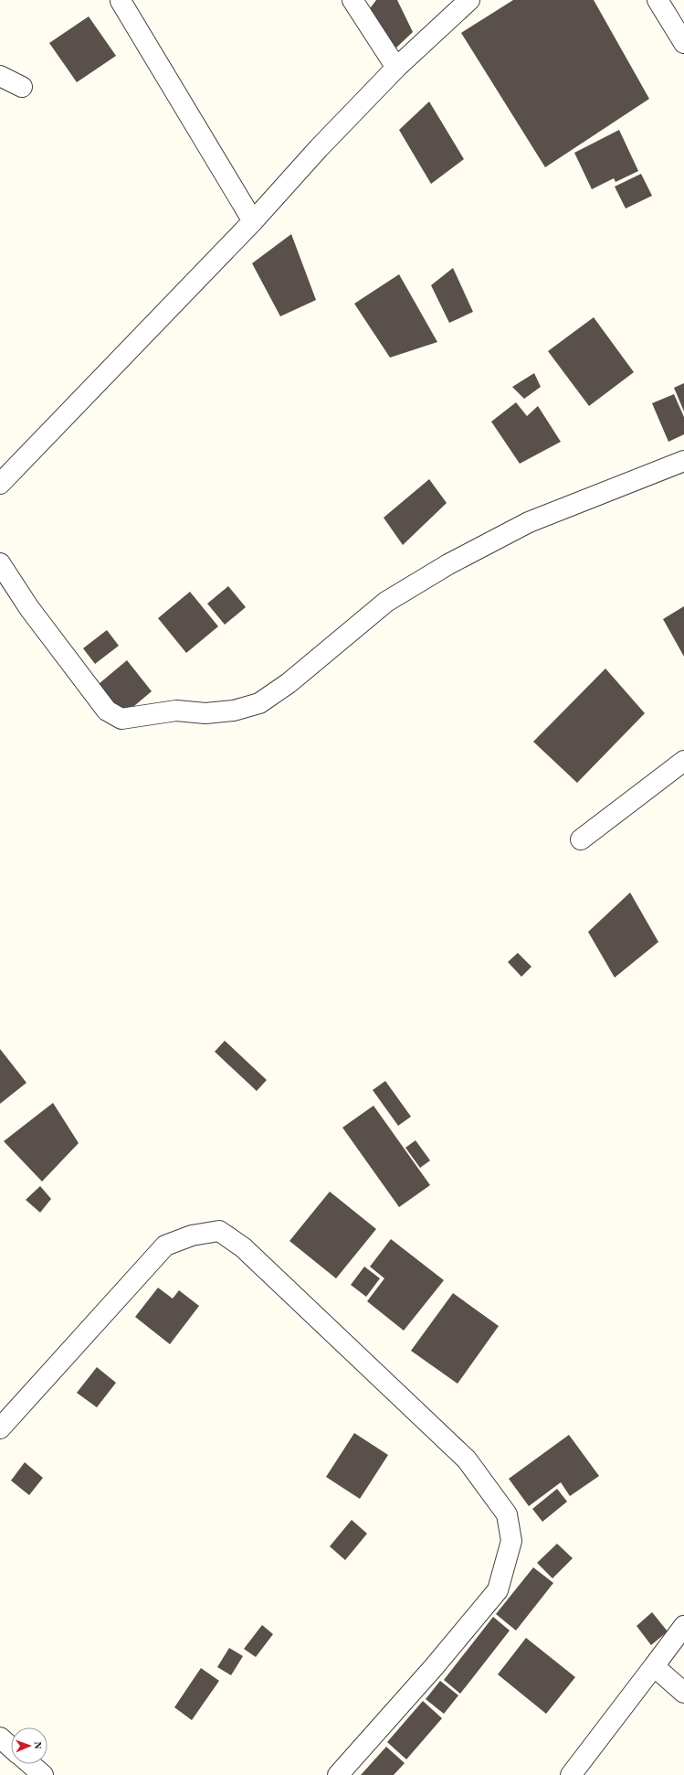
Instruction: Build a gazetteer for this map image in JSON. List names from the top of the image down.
{
  "north": "right"
}
